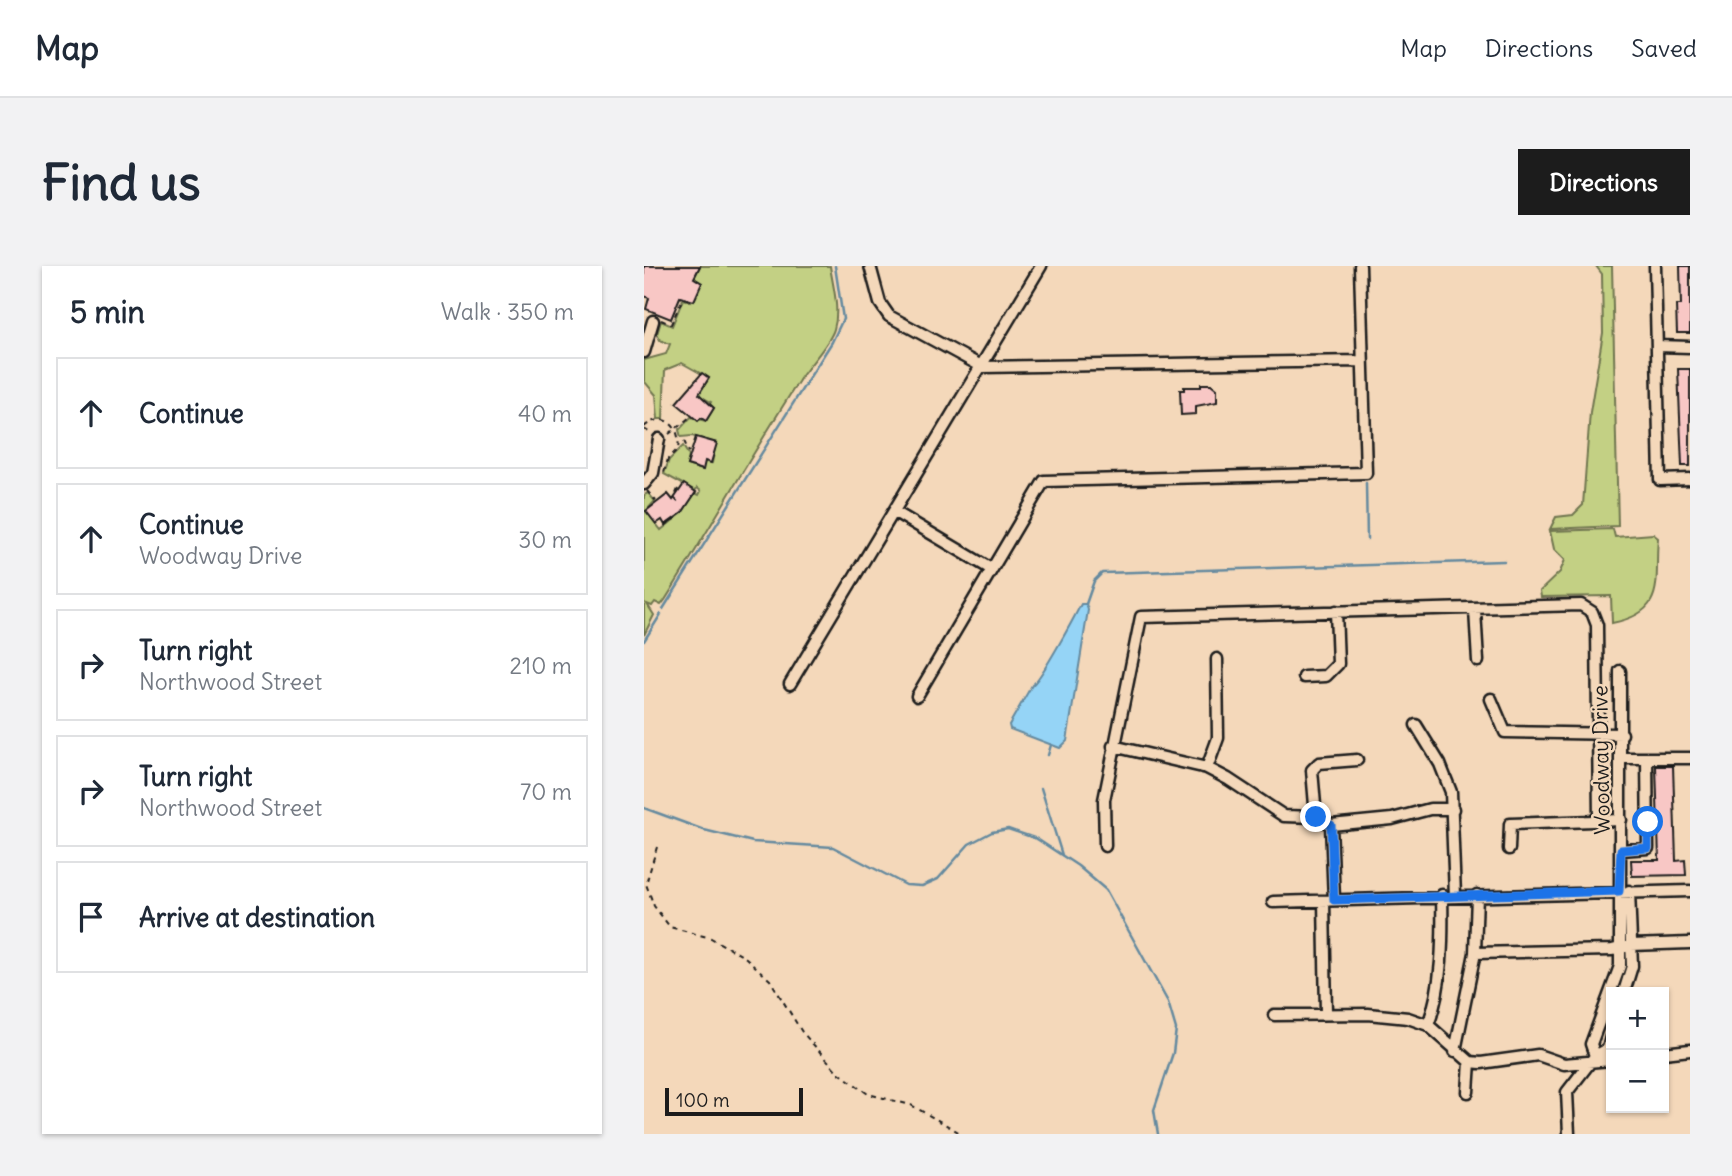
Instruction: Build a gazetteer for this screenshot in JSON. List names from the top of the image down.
{
  "streets": {
    "street": ["Woodway Drive"]
  },
  "scale_bar": "100 m",
  "page": {
    "header": "Map",
    "nav": ["Map", "Directions", "Saved"],
    "buttons": "Directions",
    "title": "Find us",
    "heading": ["5 min", "Walk · 350 m"],
    "list": [
      ["Continue", "40 m"],
      ["Continue", "Woodway Drive", "30 m"],
      ["Turn right", "Northwood Street", "210 m"],
      ["Turn right", "Northwood Street", "70 m"],
      "Arrive at destination"
    ],
    "map_buttons": ["+", "−"],
    "scale": "100 m"
  }
}
